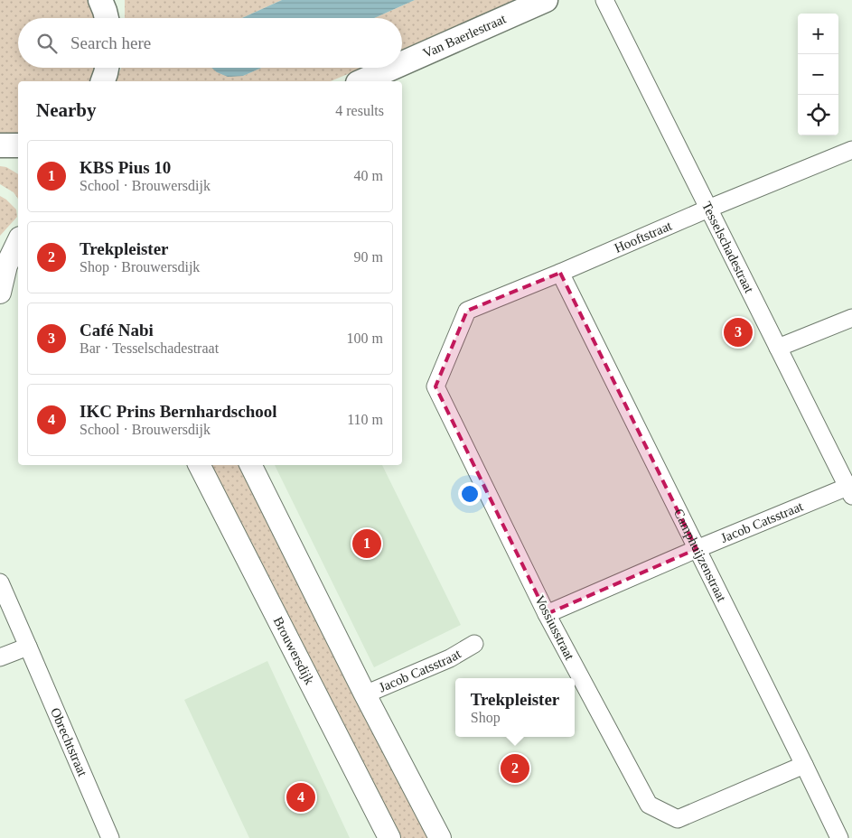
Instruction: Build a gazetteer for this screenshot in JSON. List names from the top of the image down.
{
  "streets": {
    "main road": ["Van Baerlestraat"],
    "street": [
      "Hooftstraat",
      "Tesselschadestraat",
      "Jacob Catsstraat",
      "Camphuijzenstraat",
      "Vossiusstraat",
      "Brouwersdijk",
      "Obrechtstraat"
    ]
  },
  "crossings": [
    ["Hooftstraat", "Tesselschadestraat"],
    ["Hooftstraat", "Camphuijzenstraat"],
    ["Hooftstraat", "Vossiusstraat"],
    ["Tesselschadestraat", "Jacob Catsstraat"],
    ["Jacob Catsstraat", "Camphuijzenstraat"],
    ["Jacob Catsstraat", "Vossiusstraat"],
    ["Camphuijzenstraat", "Vossiusstraat"]
  ],
  "page": {
    "map_buttons": ["+", "−"],
    "search": "Search here",
    "heading": ["Nearby", "4 results"],
    "list": [
      {
        "mark": "1",
        "name": "KBS Pius 10",
        "note": "School · Brouwersdijk",
        "value": "40 m"
      },
      {
        "mark": "2",
        "name": "Trekpleister",
        "note": "Shop · Brouwersdijk",
        "value": "90 m"
      },
      {
        "mark": "3",
        "name": "Café Nabi",
        "note": "Bar · Tesselschadestraat",
        "value": "100 m"
      },
      {
        "mark": "4",
        "name": "IKC Prins Bernhardschool",
        "note": "School · Brouwersdijk",
        "value": "110 m"
      }
    ],
    "pins": [
      "3",
      "1",
      "2",
      "4"
    ],
    "popup": ["Trekpleister", "Shop"]
  }
}
